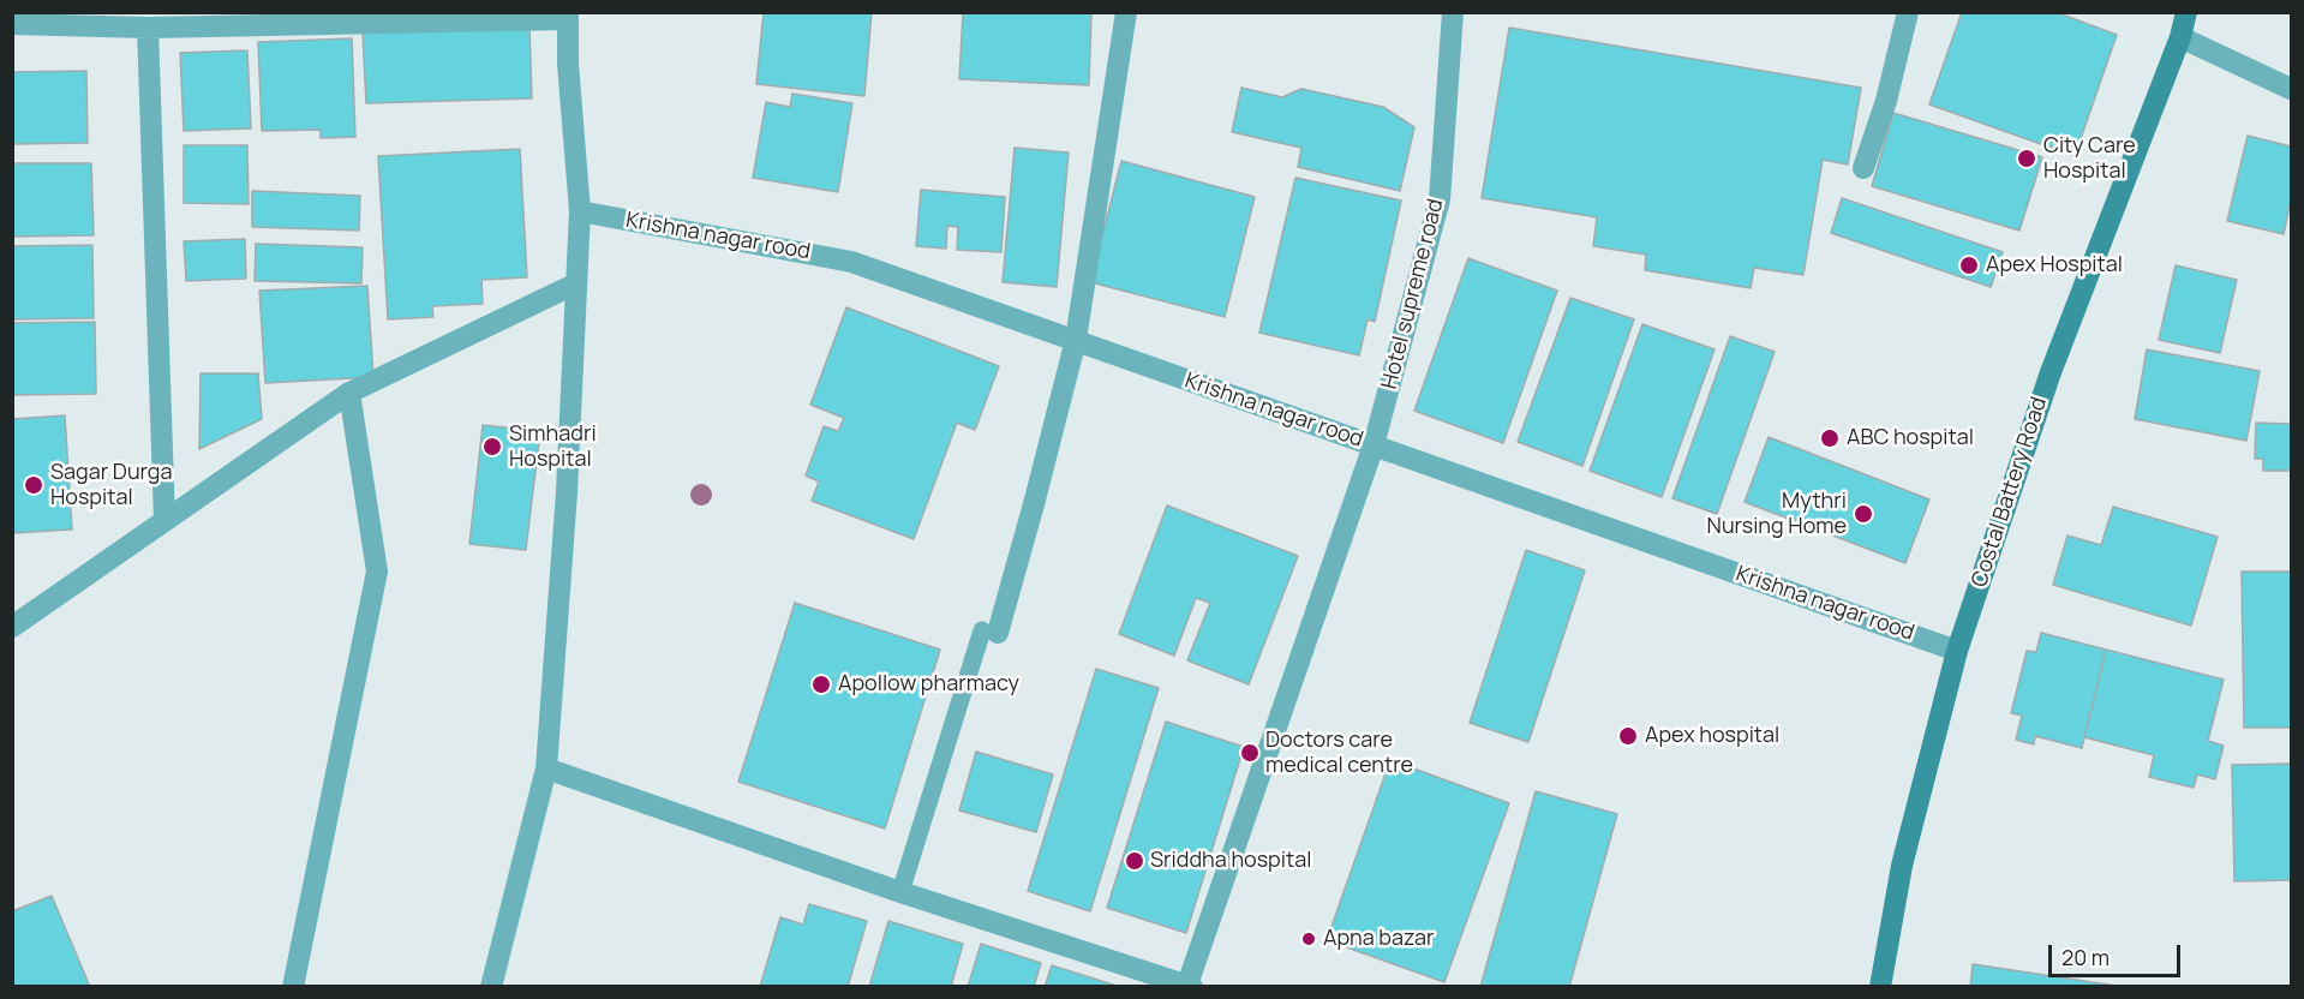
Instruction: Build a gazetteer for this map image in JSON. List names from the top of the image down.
{
  "streets": {
    "street": ["Krishna nagar rood", "Hotel supreme road", "Costal Battery Road"]
  },
  "crossings": [
    ["Krishna nagar rood", "Hotel supreme road"],
    ["Krishna nagar rood", "Costal Battery Road"]
  ],
  "places": [
    "City Care Hospital",
    "Apex Hospital",
    "ABC hospital",
    "Simhadri Hospital",
    "Sagar Durga Hospital",
    "Mythri Nursing Home",
    "Apollow pharmacy",
    "Apex hospital",
    "Doctors care medical centre",
    "Sriddha hospital",
    "Apna bazar"
  ],
  "scale_bar": "20 m"
}
